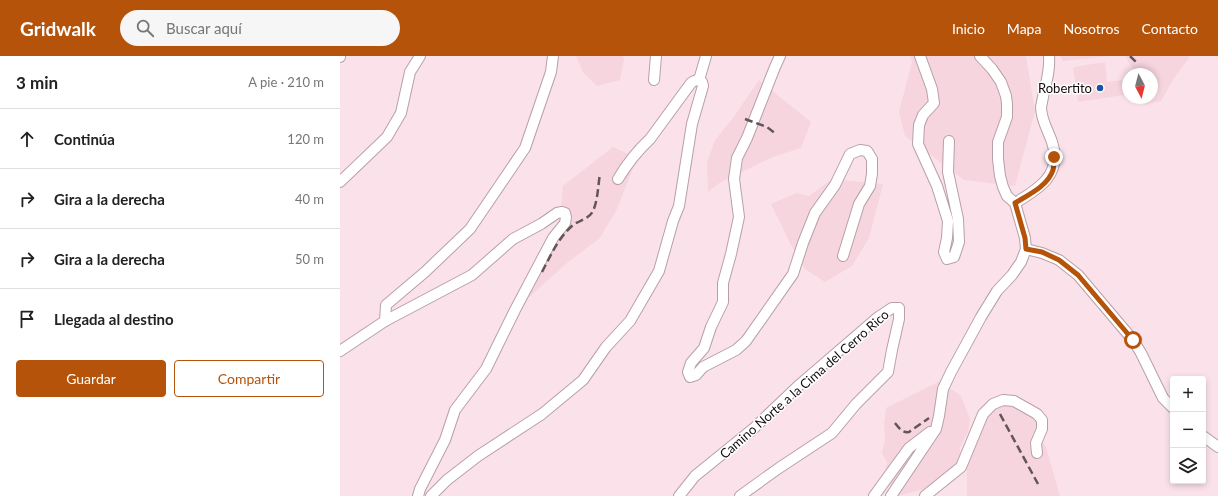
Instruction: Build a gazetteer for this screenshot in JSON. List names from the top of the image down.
{
  "streets": {
    "lane": ["Camino Norte a la Cima del Cerro Rico"]
  },
  "places": ["Robertito"],
  "north": "bottom",
  "page": {
    "header": "Gridwalk",
    "search": "Buscar aquí",
    "nav": [
      "Inicio",
      "Mapa",
      "Nosotros",
      "Contacto"
    ],
    "heading": ["3 min", "A pie · 210 m"],
    "list": [
      ["Continúa", "120 m"],
      ["Gira a la derecha", "40 m"],
      ["Gira a la derecha", "50 m"],
      "Llegada al destino"
    ],
    "buttons": ["Guardar", "Compartir"],
    "map_buttons": ["+", "−"]
  }
}
